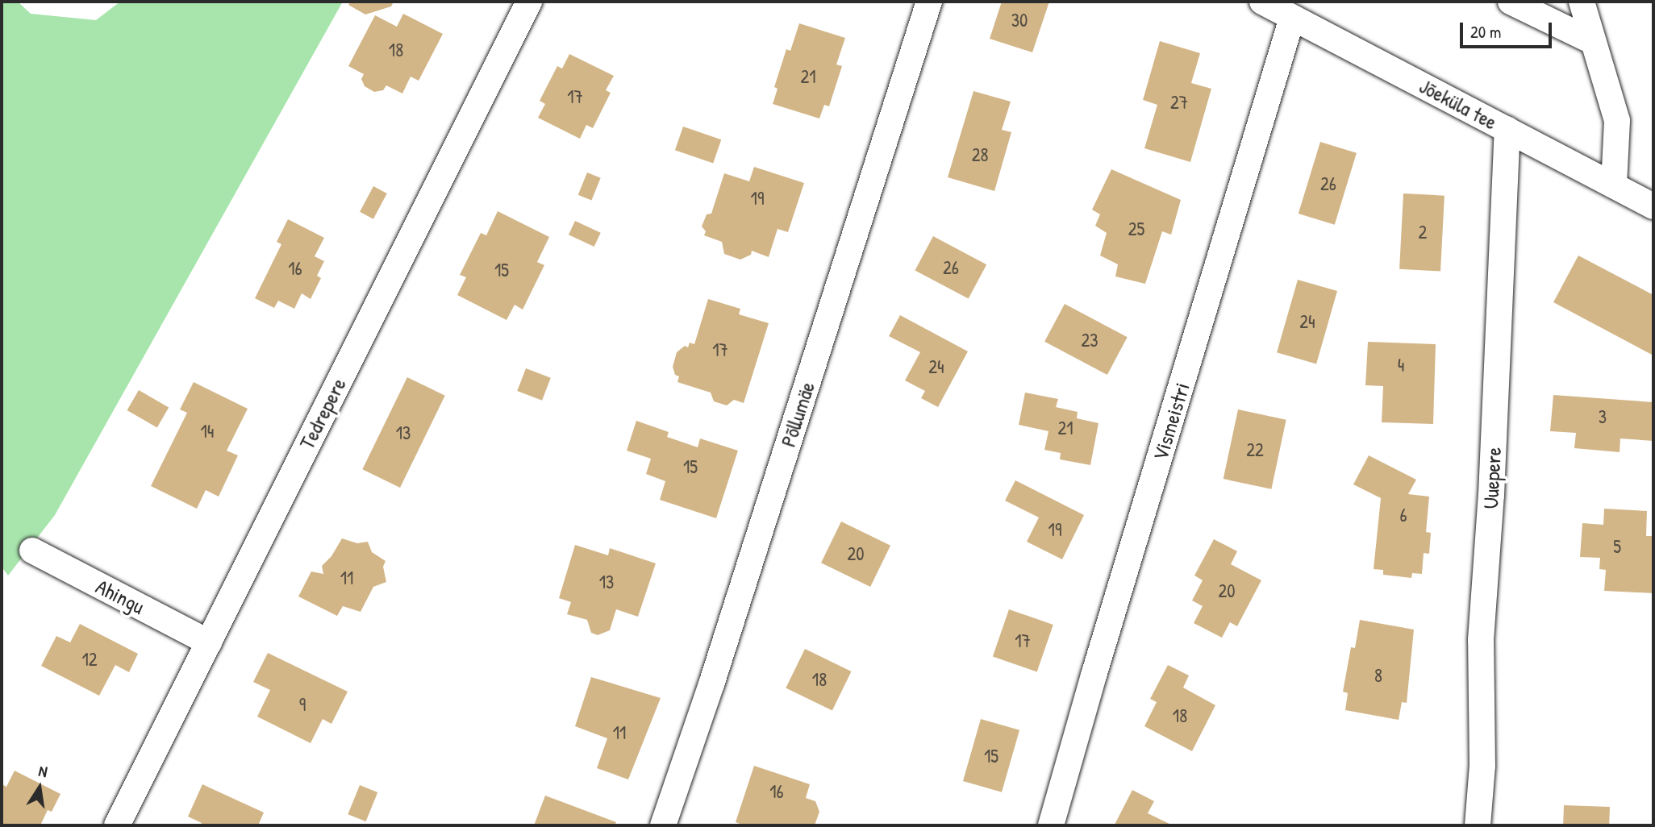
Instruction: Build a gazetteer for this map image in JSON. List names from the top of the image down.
{
  "streets": {
    "street": [
      "Jõeküla tee",
      "Tedrepere",
      "Põllumäe",
      "Vismeistri",
      "Uuepere",
      "Ahingu"
    ]
  },
  "crossings": [
    ["Jõeküla tee", "Vismeistri"],
    ["Jõeküla tee", "Uuepere"],
    ["Tedrepere", "Ahingu"]
  ],
  "house_numbers": [
    "30",
    "18",
    "21",
    "17",
    "27",
    "28",
    "26",
    "19",
    "25",
    "2",
    "26",
    "16",
    "15",
    "24",
    "23",
    "17",
    "4",
    "24",
    "3",
    "21",
    "14",
    "13",
    "22",
    "15",
    "6",
    "19",
    "5",
    "20",
    "11",
    "13",
    "20",
    "17",
    "12",
    "8",
    "18",
    "9",
    "18",
    "11",
    "15",
    "16"
  ],
  "scale_bar": "20 m",
  "north": "top"
}
